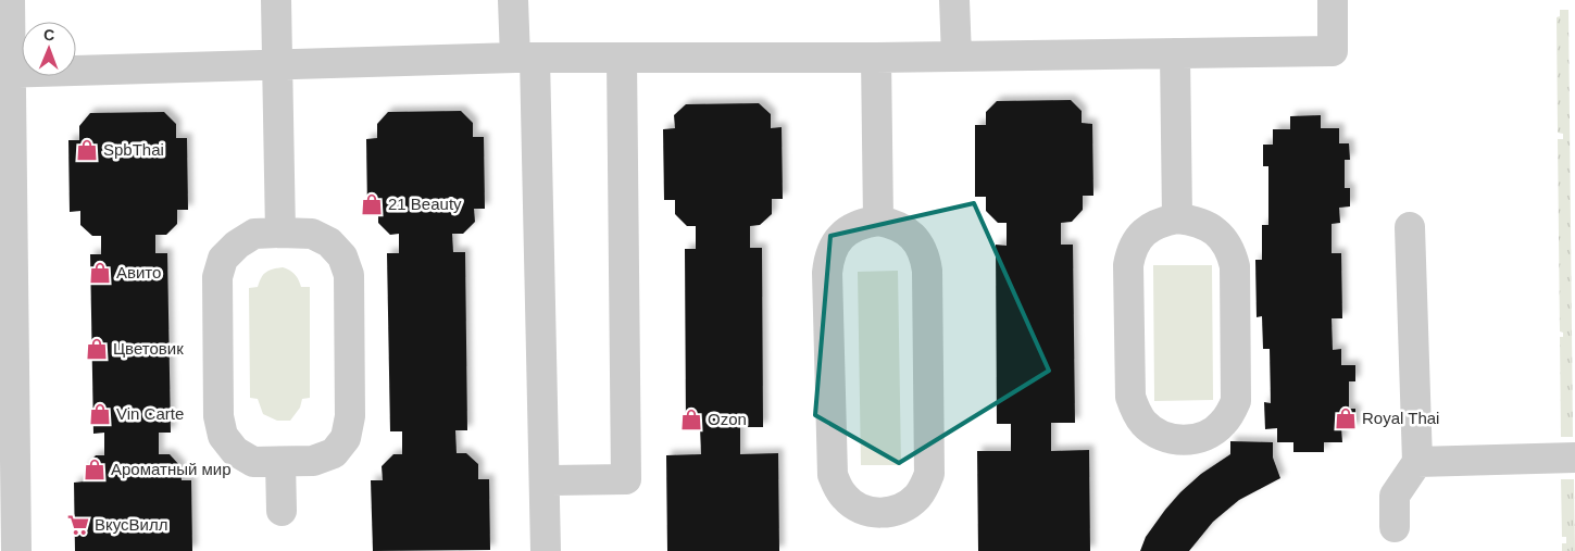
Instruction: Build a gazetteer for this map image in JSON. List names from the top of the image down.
{
  "places": {
    "shop": [
      "SpbThai",
      "21 Beauty",
      "Авито",
      "Цветовик",
      "Vin Carte",
      "Royal Thai",
      "Ozon",
      "Ароматный мир"
    ],
    "supermarket": ["ВкусВилл"]
  },
  "north": "top"
}
